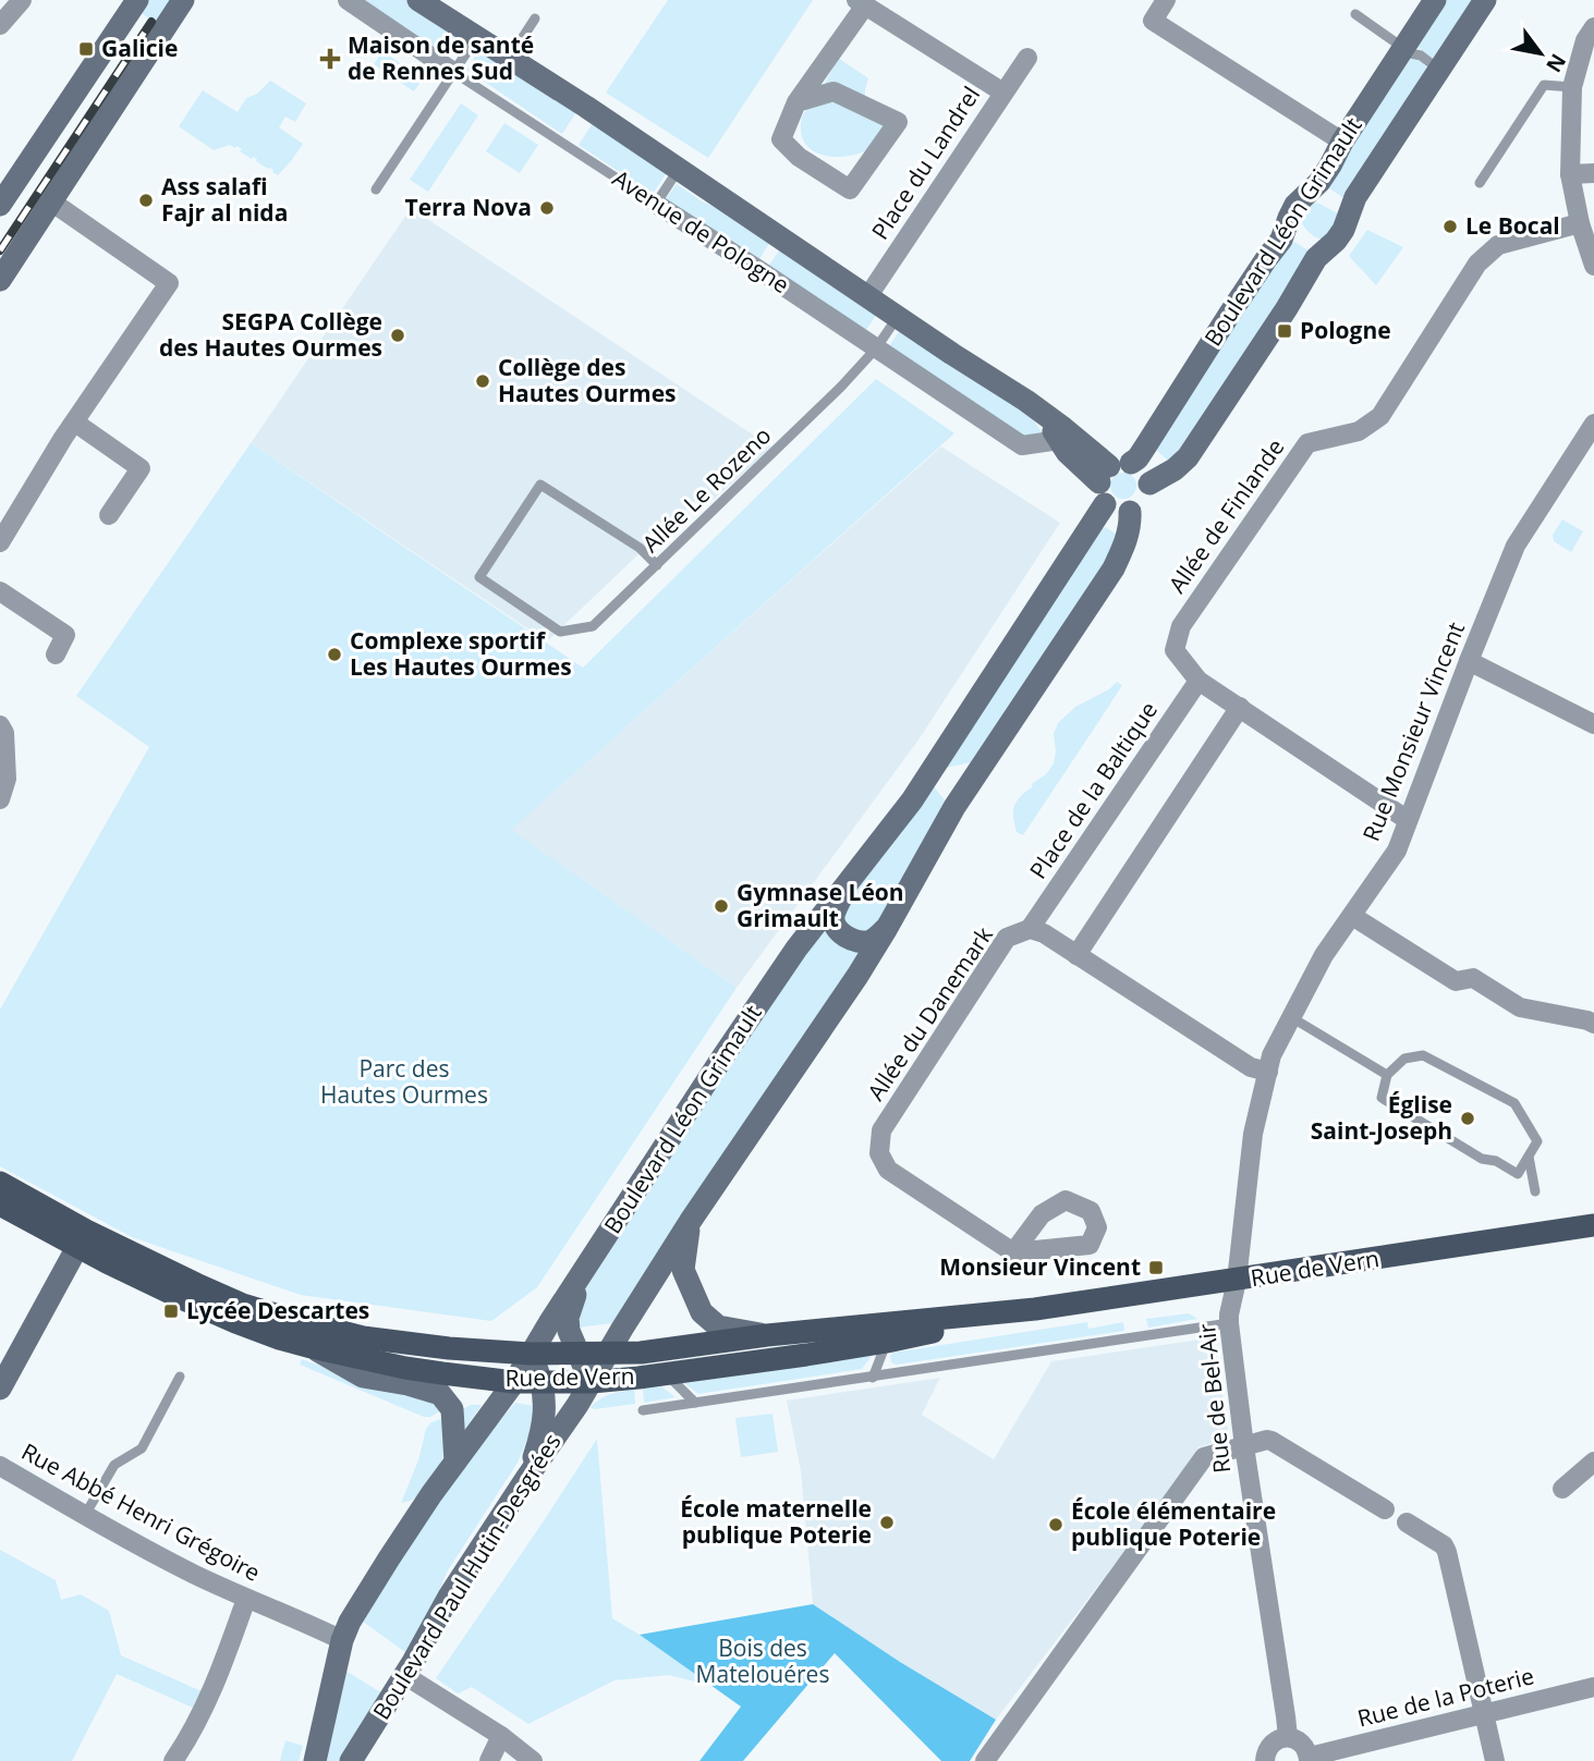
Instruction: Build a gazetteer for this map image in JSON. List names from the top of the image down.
{
  "streets": {
    "main road": [
      "Avenue de Pologne",
      "Boulevard Léon Grimault",
      "Rue de Vern",
      "Boulevard Paul Hutin-Desgrées"
    ],
    "street": [
      "Place du Landrel",
      "Allée de Finlande",
      "Rue Monsieur Vincent",
      "Place de la Baltique",
      "Allée du Danemark",
      "Rue de Bel-Air",
      "Rue Abbé Henri Grégoire",
      "Rue de la Poterie"
    ],
    "lane": ["Allée Le Rozeno"]
  },
  "crossings": [
    ["Place du Landrel", "Avenue de Pologne"],
    ["Avenue de Pologne", "Boulevard Léon Grimault"],
    ["Avenue de Pologne", "Allée Le Rozeno"],
    ["Boulevard Léon Grimault", "Rue de Vern"],
    ["Allée de Finlande", "Rue Monsieur Vincent"],
    ["Allée de Finlande", "Place de la Baltique"],
    ["Rue Monsieur Vincent", "Allée du Danemark"],
    ["Rue Monsieur Vincent", "Rue de Vern"],
    ["Rue Monsieur Vincent", "Rue de Bel-Air"],
    ["Place de la Baltique", "Allée du Danemark"],
    ["Rue de Vern", "Rue de Bel-Air"],
    ["Rue de Vern", "Boulevard Paul Hutin-Desgrées"]
  ],
  "parks": ["Parc des Hautes Ourmes", "Bois des Matelouéres"],
  "places": {
    "transit": [
      "Galicie",
      "Pologne",
      "Monsieur Vincent",
      "Lycée Descartes"
    ],
    "health": ["Maison de santé de Rennes Sud"],
    "other": [
      "Ass salafi Fajr al nida",
      "Terra Nova",
      "Le Bocal",
      "SEGPA Collège des Hautes Ourmes",
      "Collège des Hautes Ourmes",
      "Complexe sportif Les Hautes Ourmes",
      "Gymnase Léon Grimault",
      "Église Saint-Joseph",
      "École maternelle publique Poterie",
      "École élémentaire publique Poterie"
    ]
  },
  "north": "bottom right"
}
